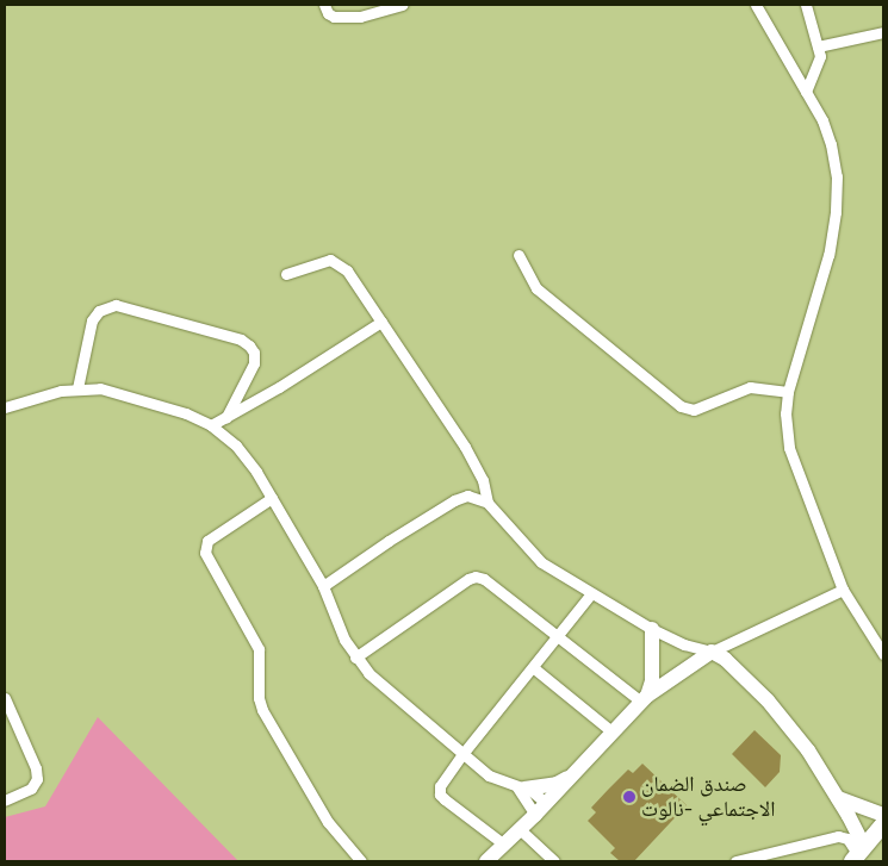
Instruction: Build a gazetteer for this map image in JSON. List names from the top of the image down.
{
  "places": ["صندق الضمان الاجتماعي -نالوت"]
}
